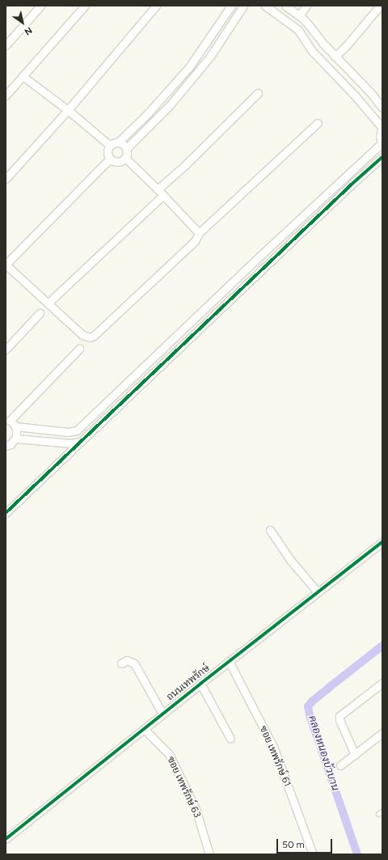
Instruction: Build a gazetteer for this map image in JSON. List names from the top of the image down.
{
  "streets": {
    "street": ["ถนนเทพรักษ์", "ซอย เทพรักษ์ 61", "ซอย เทพรักษ์ 63"]
  },
  "crossings": [
    ["ถนนเทพรักษ์", "ซอย เทพรักษ์ 61"],
    ["ถนนเทพรักษ์", "ซอย เทพรักษ์ 63"]
  ],
  "water": ["คลองหนองบัวบาน"],
  "scale_bar": "50 m",
  "north": "bottom right"
}
